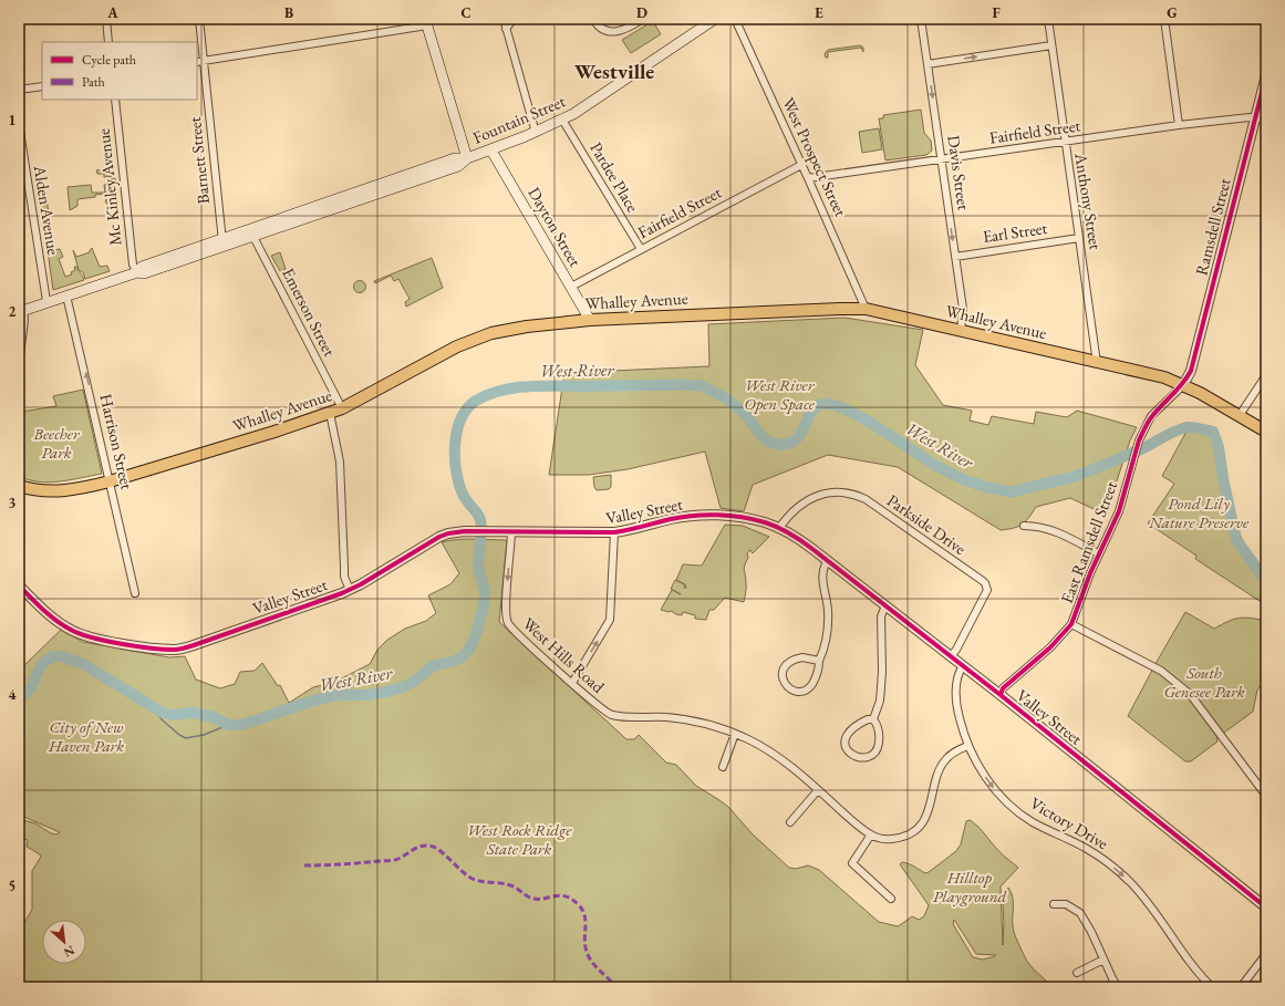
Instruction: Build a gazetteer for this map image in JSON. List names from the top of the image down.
{
  "streets": {
    "main road": ["Fountain Street", "Dayton Street", "Whalley Avenue"],
    "street": [
      "Fairfield Street",
      "West Prospect Street",
      "Barnett Street",
      "Davis Street",
      "Pardee Place",
      "Mc Kinley Avenue",
      "Anthony Street",
      "Alden Avenue",
      "Ramsdell Street",
      "Earl Street",
      "Emerson Street",
      "Harrison Street",
      "Valley Street",
      "Parkside Drive",
      "East Ramsdell Street",
      "West Hills Road",
      "Victory Drive"
    ]
  },
  "crossings": [
    ["Fountain Street", "Barnett Street"],
    ["Fountain Street", "Pardee Place"],
    ["Fountain Street", "Mc Kinley Avenue"],
    ["Fountain Street", "Alden Avenue"],
    ["Fountain Street", "Dayton Street"],
    ["Fountain Street", "Emerson Street"],
    ["Fountain Street", "Harrison Street"],
    ["Fairfield Street", "West Prospect Street"],
    ["Fairfield Street", "Davis Street"],
    ["Fairfield Street", "Pardee Place"],
    ["Fairfield Street", "Anthony Street"],
    ["Fairfield Street", "Dayton Street"],
    ["Fairfield Street", "Ramsdell Street"],
    ["West Prospect Street", "Whalley Avenue"],
    ["Davis Street", "Earl Street"],
    ["Davis Street", "Whalley Avenue"],
    ["Anthony Street", "Earl Street"],
    ["Anthony Street", "Whalley Avenue"],
    ["Dayton Street", "Whalley Avenue"],
    ["Ramsdell Street", "Whalley Avenue"],
    ["Ramsdell Street", "East Ramsdell Street"],
    ["Whalley Avenue", "Emerson Street"],
    ["Whalley Avenue", "Harrison Street"],
    ["Whalley Avenue", "East Ramsdell Street"],
    ["Valley Street", "Parkside Drive"],
    ["Valley Street", "East Ramsdell Street"],
    ["Valley Street", "West Hills Road"],
    ["Valley Street", "Victory Drive"]
  ],
  "one_way": [
    "Davis Street",
    "Harrison Street",
    "West Hills Road",
    "Victory Drive"
  ],
  "districts": ["Westville"],
  "water": ["West River"],
  "parks": [
    "West River Open Space",
    "Beecher Park",
    "Pond Lily Nature Preserve",
    "South Genesee Park",
    "City of New Haven Park",
    "West Rock Ridge State Park",
    "Hilltop Playground"
  ],
  "legend": ["Cycle path", "Path"],
  "north": "bottom right",
  "grid": {
    "columns": [
      "A",
      "B",
      "C",
      "D",
      "E",
      "F",
      "G"
    ],
    "rows": [
      "1",
      "2",
      "3",
      "4",
      "5"
    ]
  }
}
